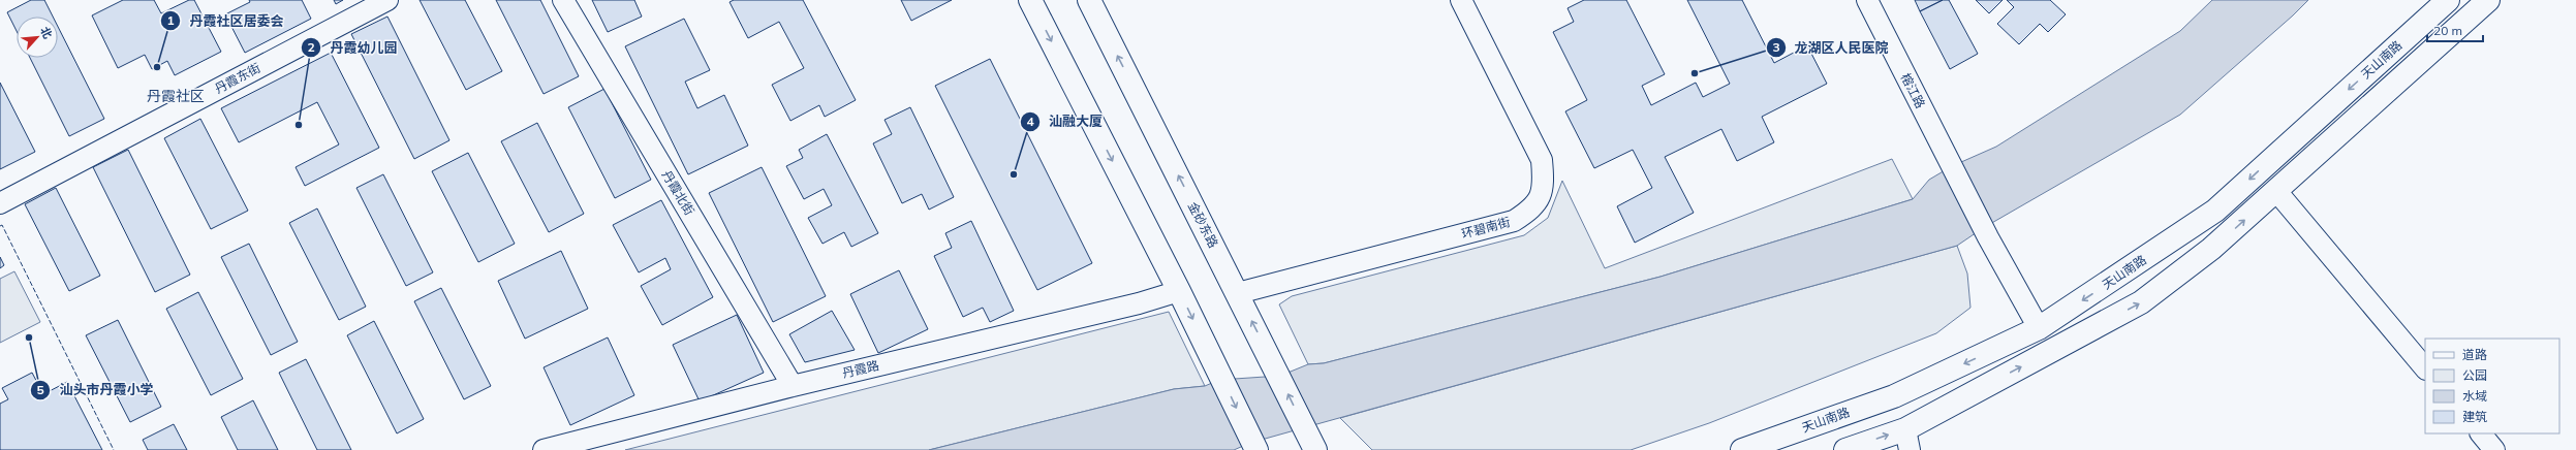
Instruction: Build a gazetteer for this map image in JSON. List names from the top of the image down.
{
  "streets": {
    "main road": ["天山南路", "金砂东路"],
    "street": [
      "丹霞东街",
      "榕江路",
      "丹霞北街",
      "环碧南街",
      "丹霞路"
    ]
  },
  "crossings": [
    ["天山南路", "榕江路"],
    ["丹霞北街", "丹霞路"],
    ["金砂东路", "环碧南街"]
  ],
  "districts": ["丹霞社区"],
  "places": [
    "丹霞社区居委会",
    "龙湖区人民医院",
    "丹霞幼儿园",
    "汕融大厦",
    "汕头市丹霞小学"
  ],
  "legend": [
    "道路",
    "公园",
    "水域",
    "建筑"
  ],
  "scale_bar": "20 m",
  "north": "top right"
}
